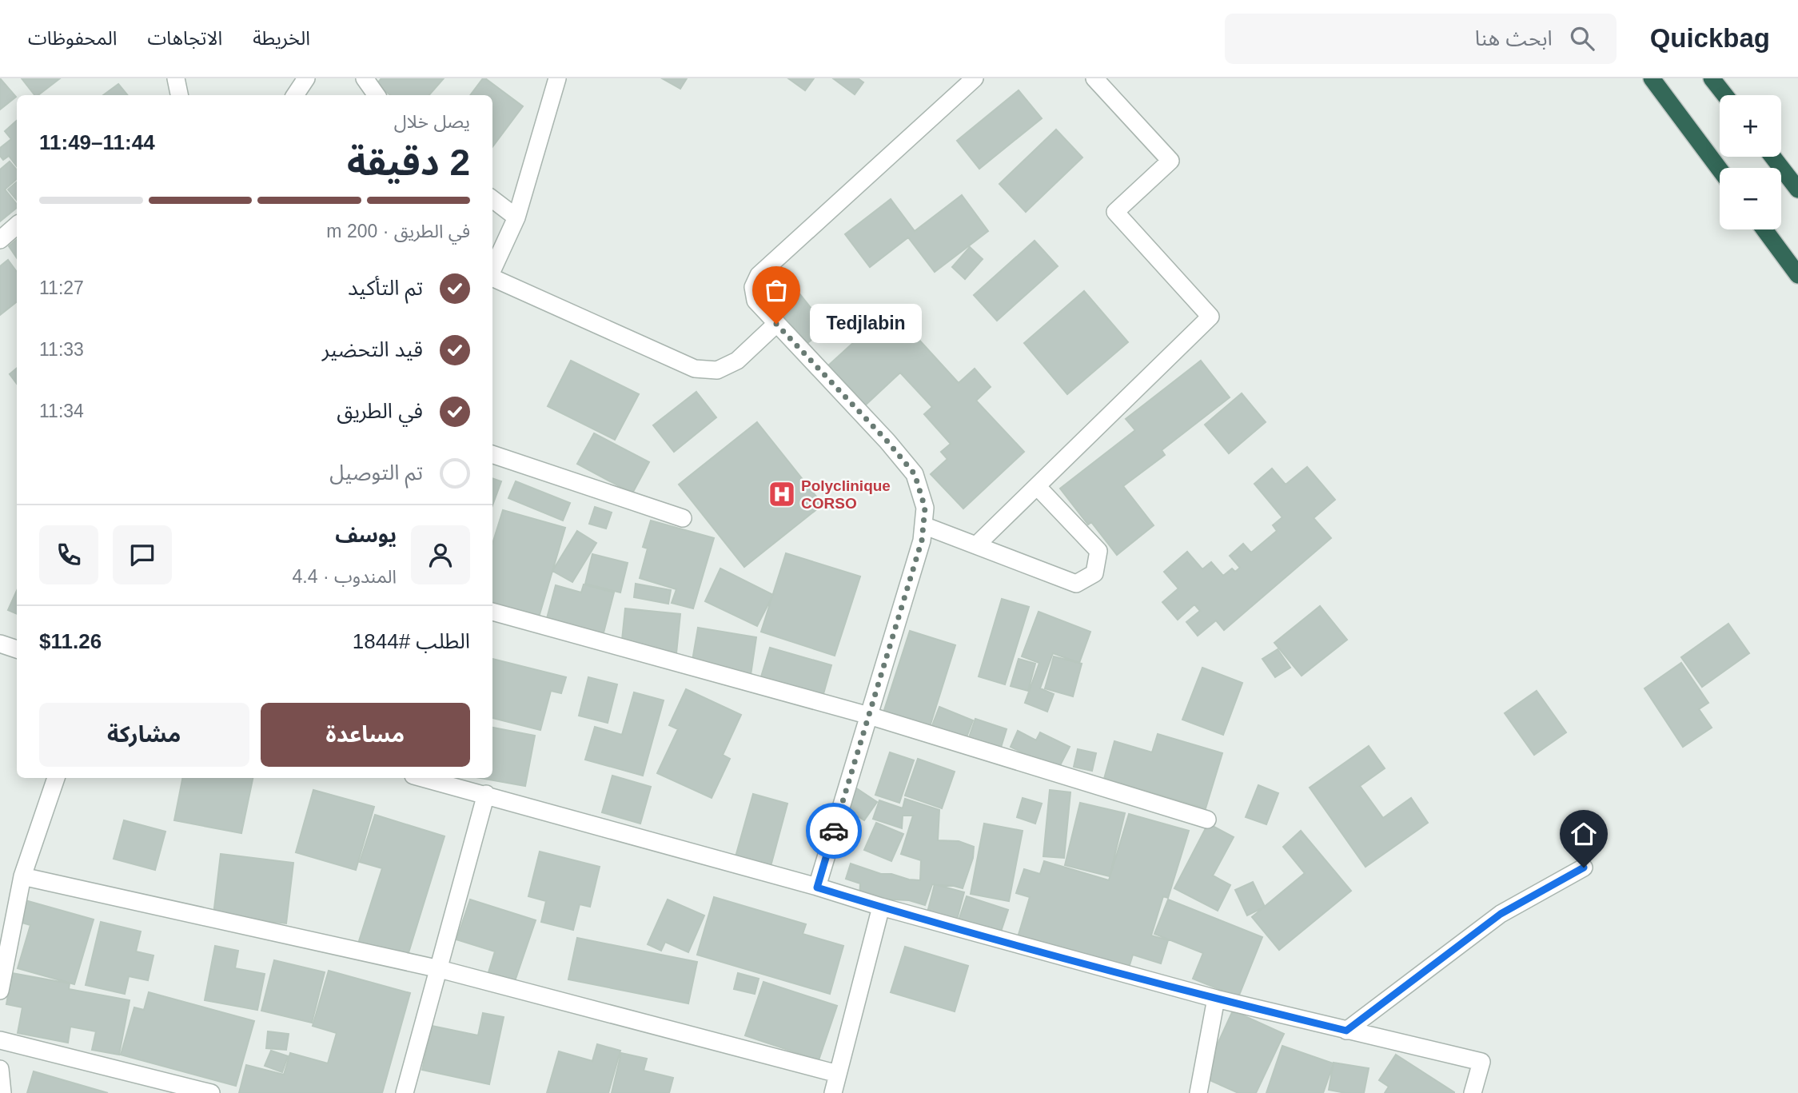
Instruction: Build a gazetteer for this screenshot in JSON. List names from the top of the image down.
{
  "places": {
    "other": ["Tedjlabin"],
    "hospital": ["Polyclinique CORSO"]
  },
  "page": {
    "header": "Quickbag",
    "search": "ابحث هنا",
    "nav": ["الخريطة", "الاتجاهات", "المحفوظات"],
    "map_buttons": ["+", "−"],
    "heading": ["2 دقيقة", "يصل خلال", "11:44–11:49"],
    "panel": [
      "يوسف",
      "المندوب · 4.4",
      "الطلب #1844",
      "$11.26"
    ],
    "bar": "في الطريق · 200 m",
    "list": [
      ["تم التأكيد", "11:27"],
      ["قيد التحضير", "11:33"],
      ["في الطريق", "11:34"],
      "تم التوصيل"
    ],
    "bubble": "Tedjlabin",
    "buttons": ["مساعدة", "مشاركة"]
  }
}
